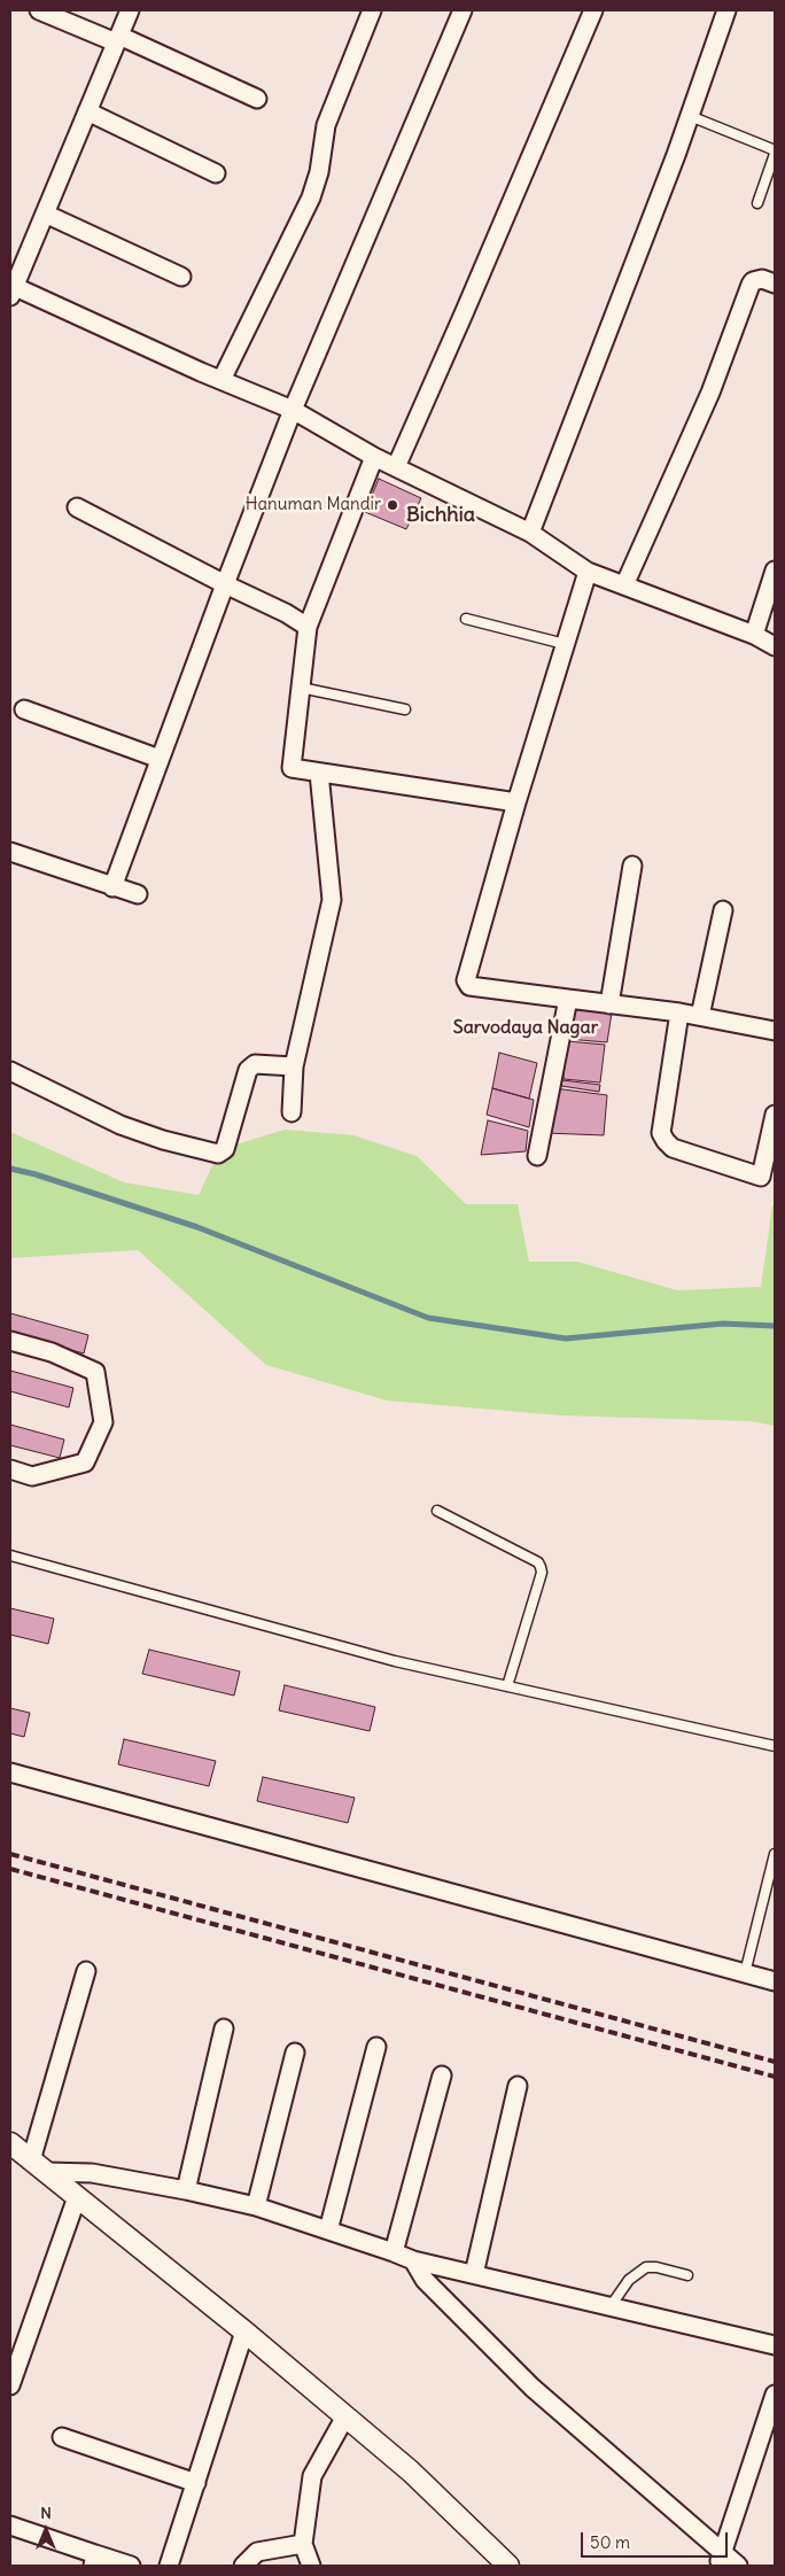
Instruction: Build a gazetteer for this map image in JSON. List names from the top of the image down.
{
  "districts": ["Bichhia", "Sarvodaya Nagar"],
  "places": ["Hanuman Mandir"],
  "scale_bar": "50 m",
  "north": "top"
}
